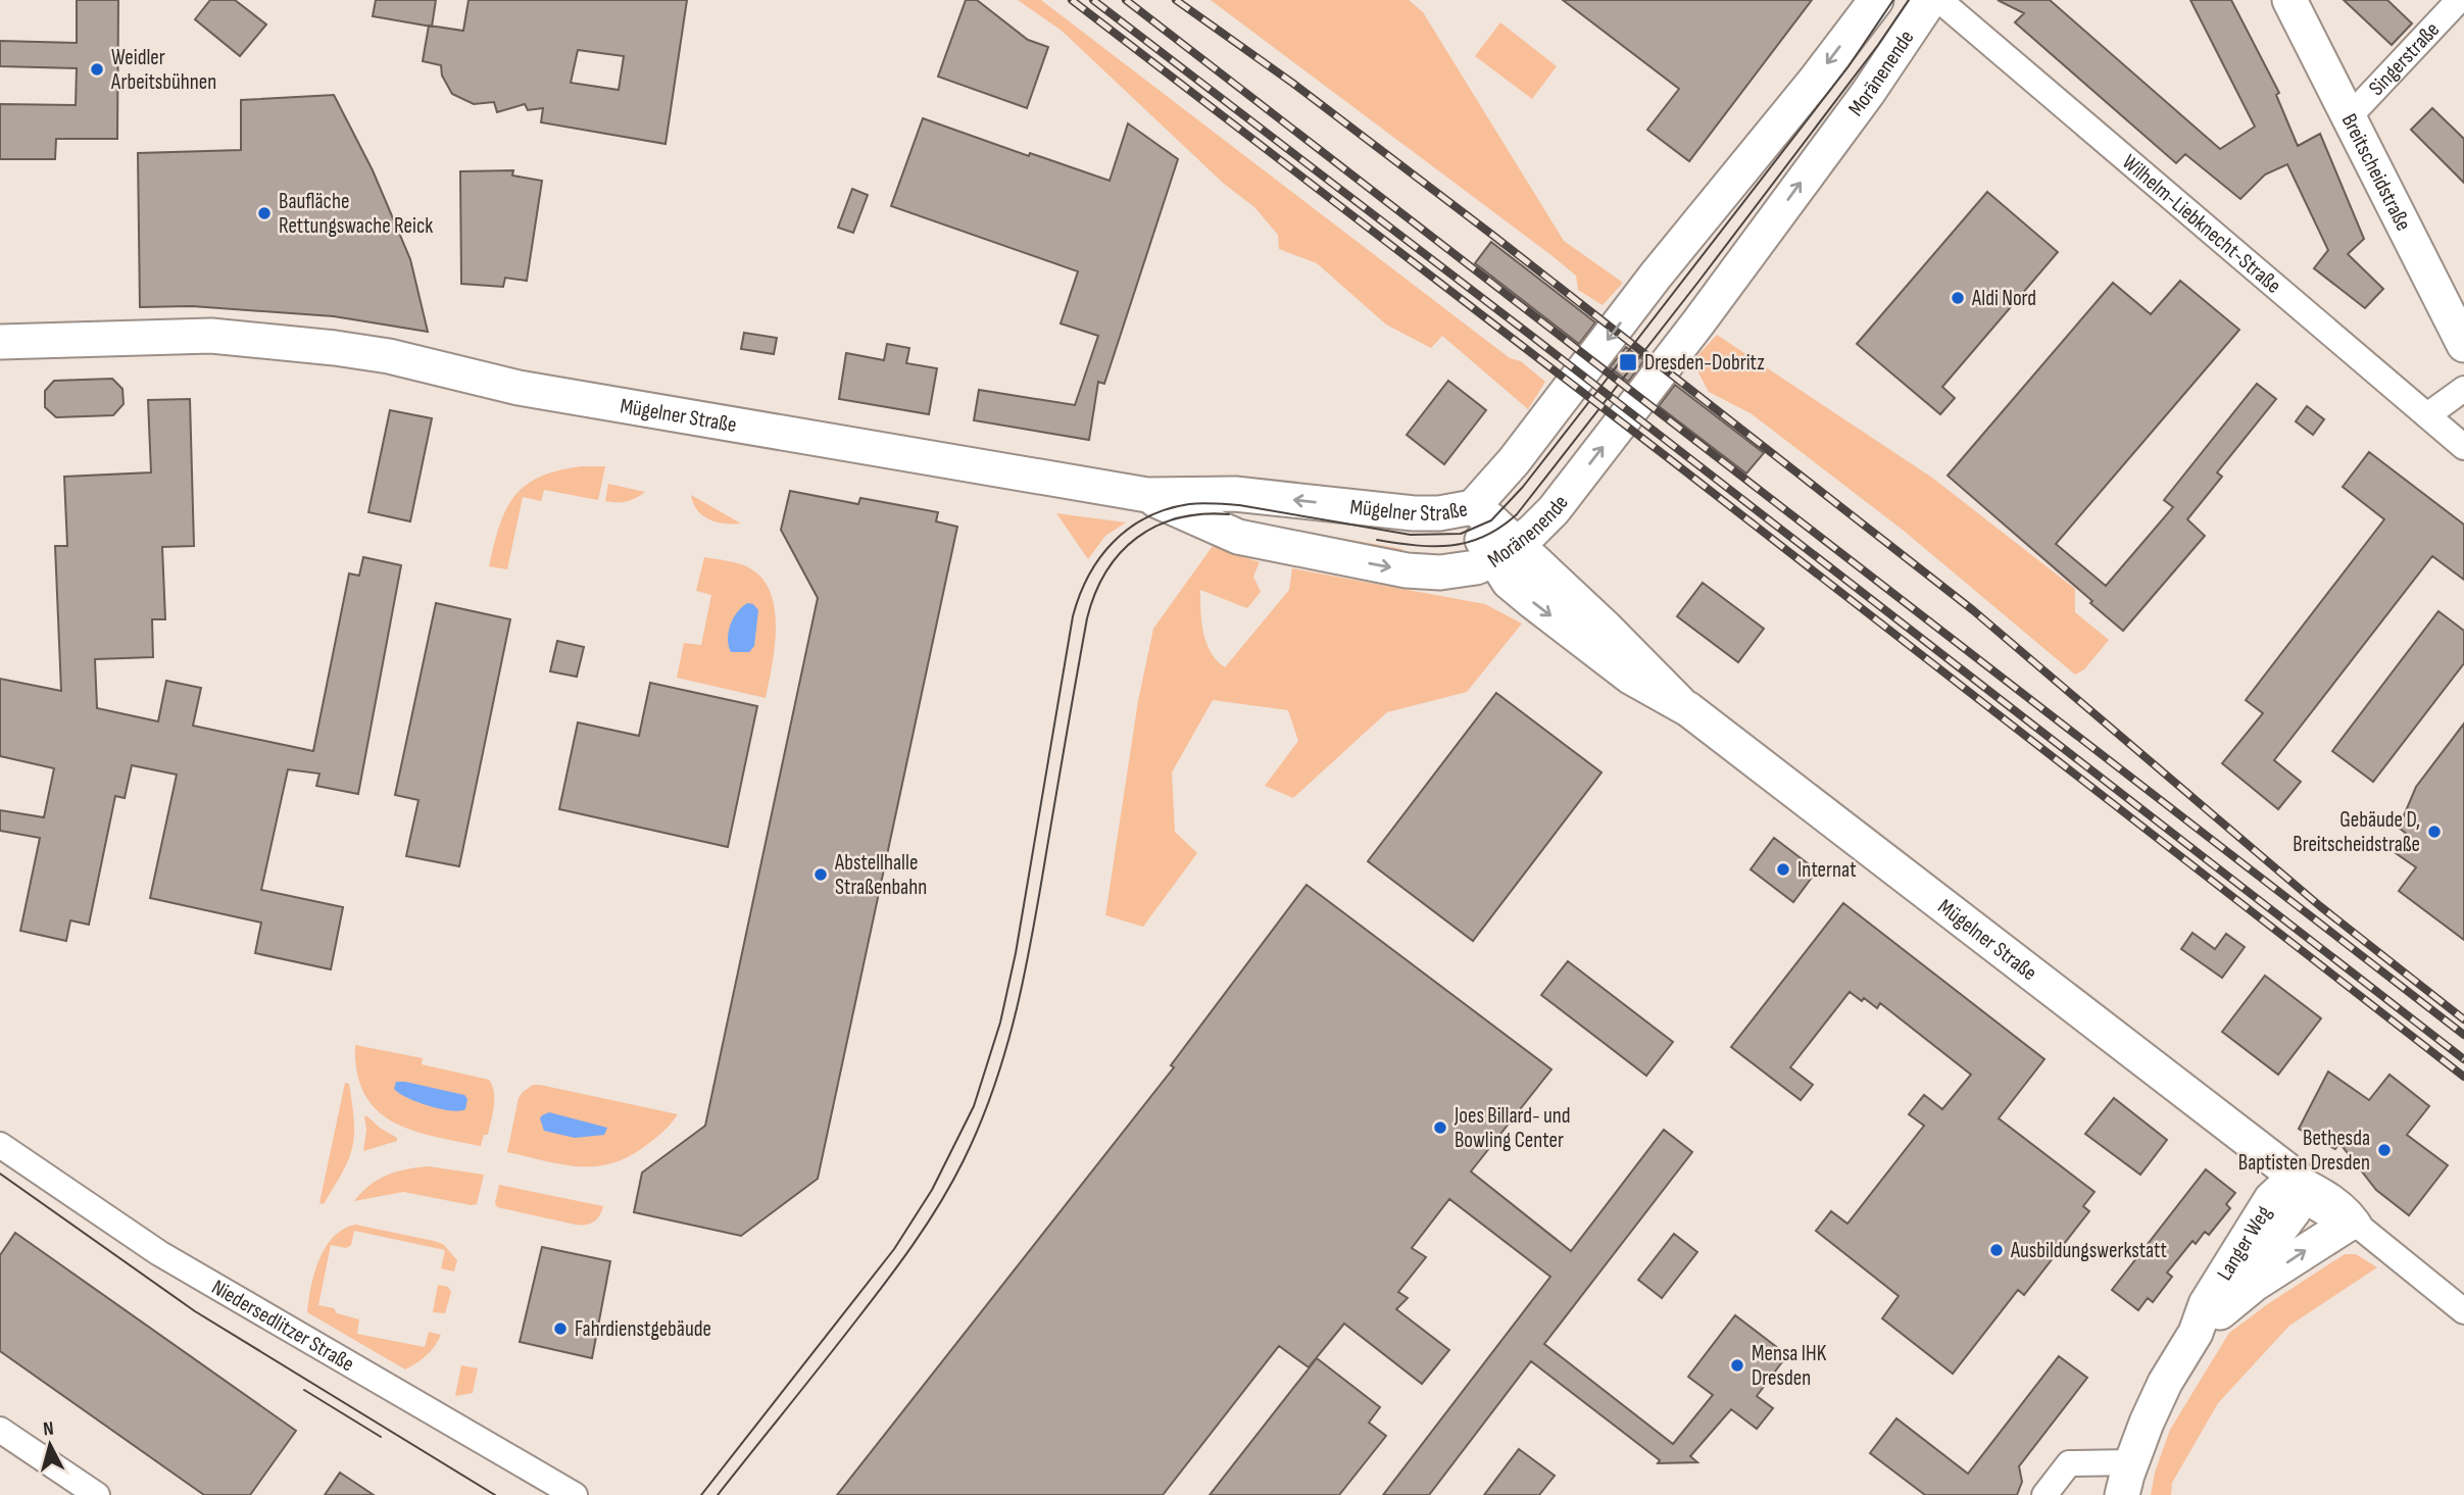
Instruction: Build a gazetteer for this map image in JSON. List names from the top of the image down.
{
  "streets": {
    "main road": [
      "Moränenende",
      "Breitscheidstraße",
      "Mügelner Straße",
      "Langer Weg"
    ],
    "street": ["Singerstraße", "Wilhelm-Liebknecht-Straße", "Niedersedlitzer Straße"]
  },
  "crossings": [
    ["Singerstraße", "Breitscheidstraße"],
    ["Moränenende", "Mügelner Straße"],
    ["Mügelner Straße", "Langer Weg"]
  ],
  "places": {
    "other": [
      "Weidler Arbeitsbühnen",
      "Baufläche Rettungswache Reick",
      "Aldi Nord",
      "Gebäude D, Breitscheidstraße",
      "Internat",
      "Abstellhalle Straßenbahn",
      "Joes Billard- und Bowling Center",
      "Bethesda Baptisten Dresden",
      "Ausbildungswerkstatt",
      "Fahrdienstgebäude",
      "Mensa IHK Dresden"
    ],
    "transit": ["Dresden-Dobritz"]
  },
  "north": "top"
}
